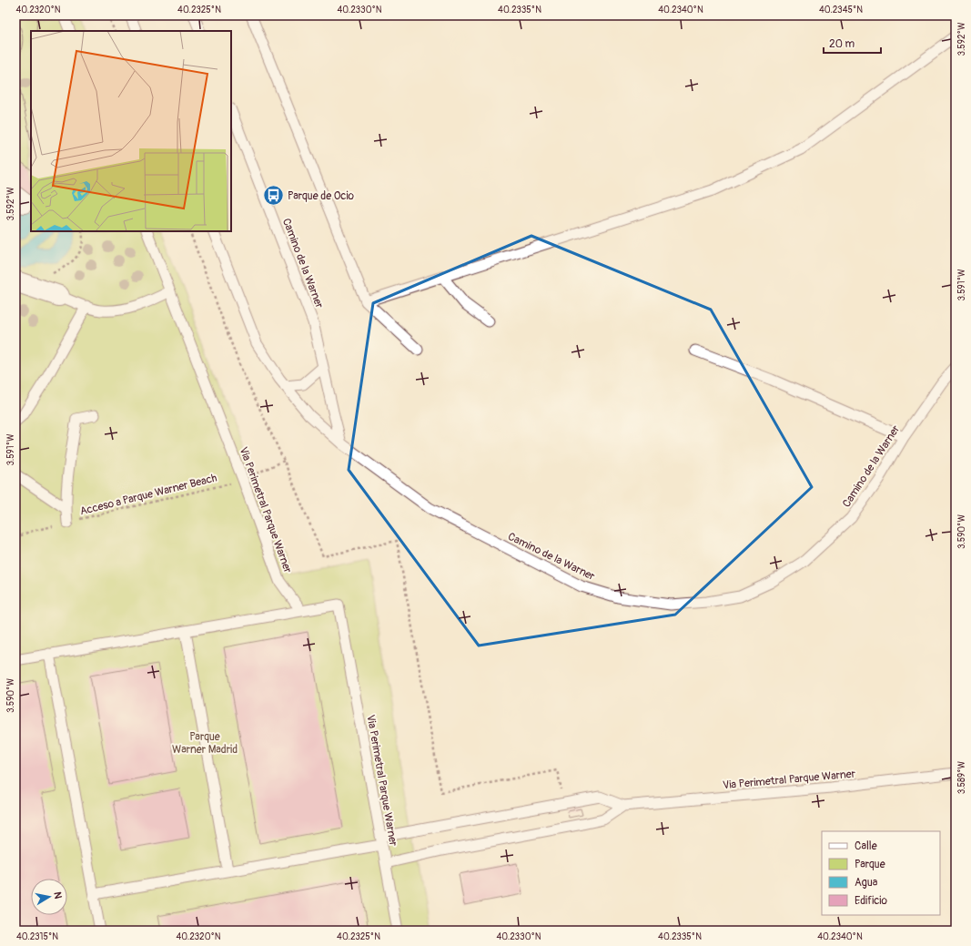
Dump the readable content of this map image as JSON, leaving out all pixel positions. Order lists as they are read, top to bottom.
{
  "streets": {
    "lane": ["Camino de la Warner", "Via Perimetral Parque Warner"],
    "path": ["Acceso a Parque Warner Beach"]
  },
  "crossings": [
    ["Acceso a Parque Warner Beach", "Via Perimetral Parque Warner"]
  ],
  "parks": ["Parque Warner Madrid"],
  "places": {
    "bus stop": ["Parque de Ocio"]
  },
  "legend": [
    "Calle",
    "Parque",
    "Agua",
    "Edificio"
  ],
  "scale_bar": "20 m",
  "north": "right",
  "coordinates": [
    "40.2320°N",
    "40.2325°N",
    "40.2330°N",
    "40.2335°N",
    "40.2340°N",
    "40.2345°N",
    "3.592°W",
    "3.591°W",
    "3.590°W",
    "3.589°W",
    "40.2315°N"
  ]
}
